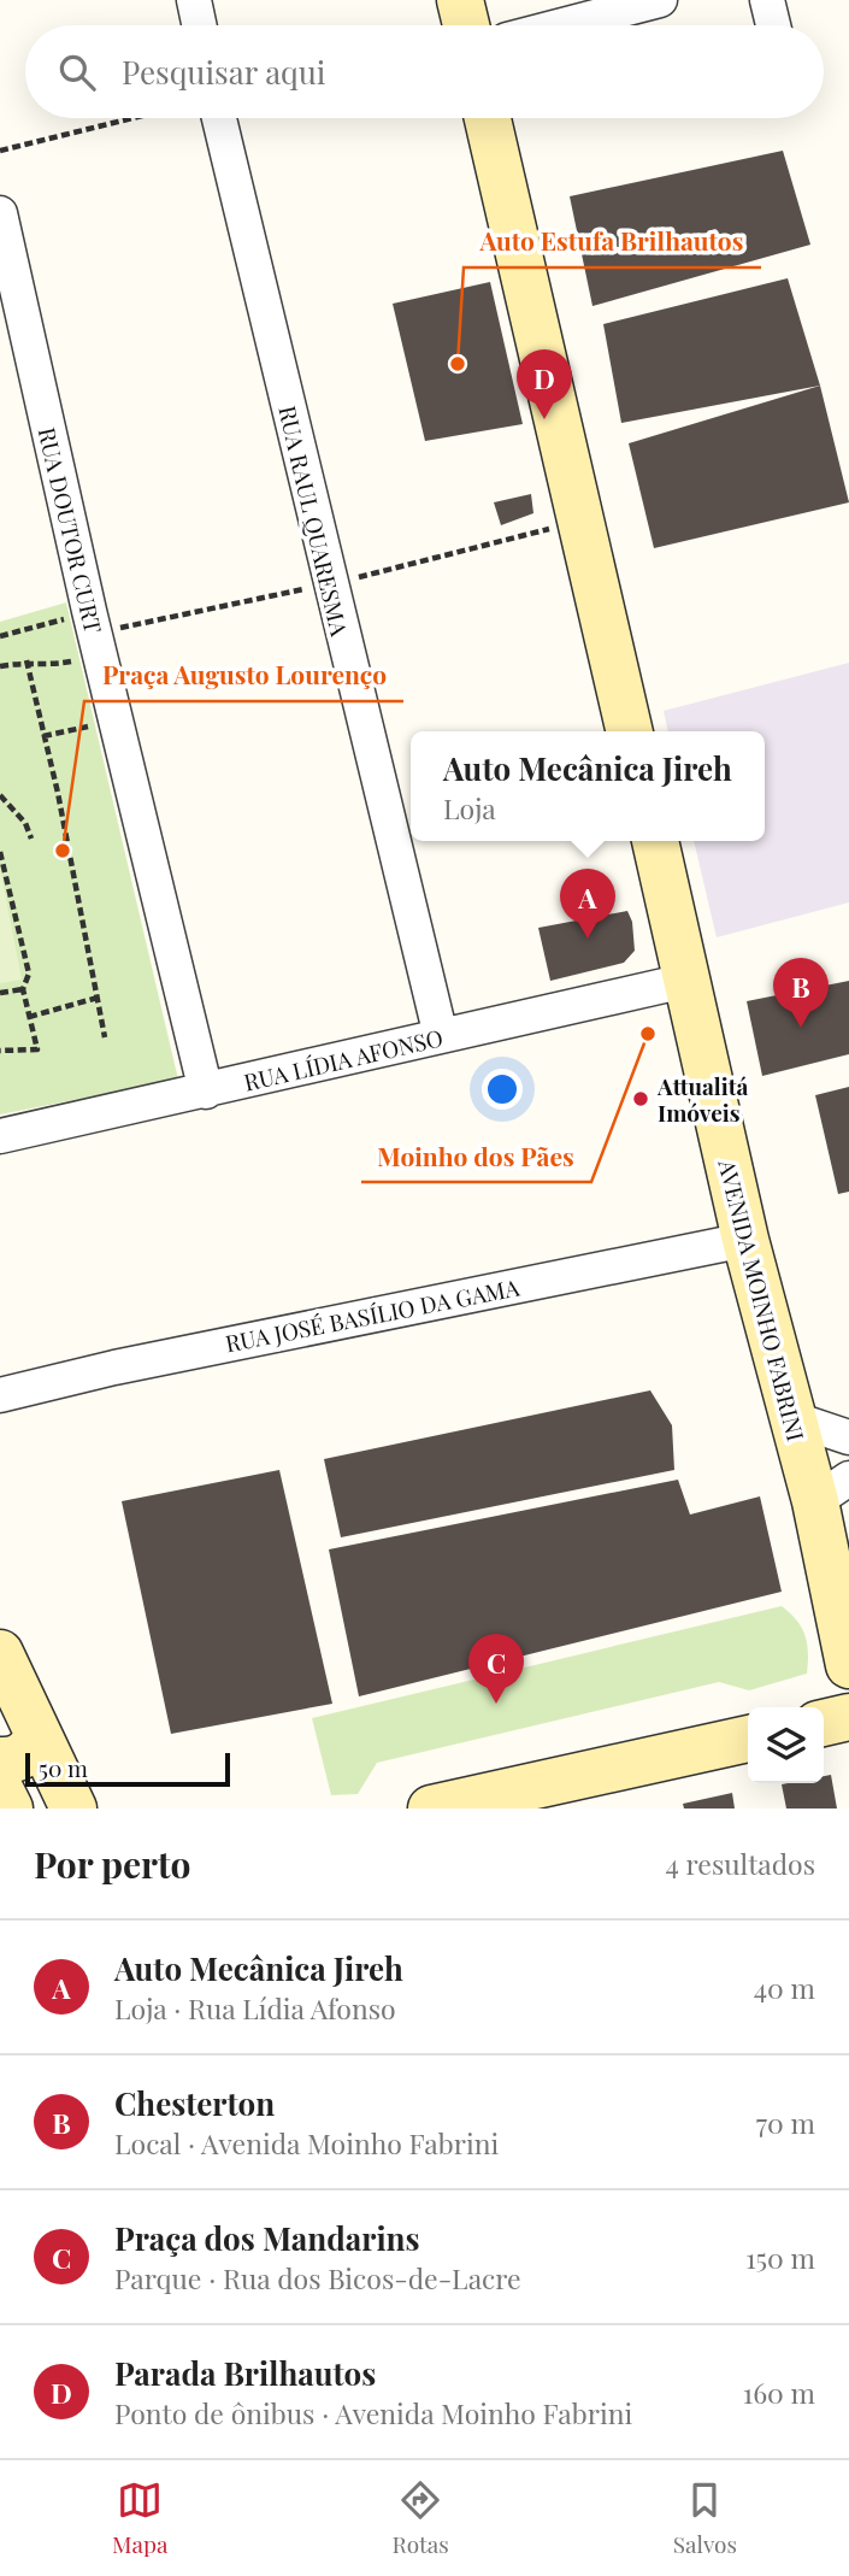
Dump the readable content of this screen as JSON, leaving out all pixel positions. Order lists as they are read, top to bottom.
{
  "streets": {
    "street": [
      "RUA RAUL QUARESMA",
      "RUA DOUTOR CURT",
      "RUA LÍDIA AFONSO",
      "AVENIDA MOINHO FABRINI",
      "RUA JOSÉ BASÍLIO DA GAMA"
    ]
  },
  "crossings": [
    ["RUA RAUL QUARESMA", "RUA LÍDIA AFONSO"],
    ["RUA DOUTOR CURT", "RUA LÍDIA AFONSO"],
    ["RUA LÍDIA AFONSO", "AVENIDA MOINHO FABRINI"],
    ["AVENIDA MOINHO FABRINI", "RUA JOSÉ BASÍLIO DA GAMA"]
  ],
  "places": [
    "Auto Estufa Brilhautos",
    "Praça Augusto Lourenço",
    "Moinho dos Pães",
    "Attualitá Imóveis"
  ],
  "scale_bar": "50 m",
  "page": {
    "search": "Pesquisar aqui",
    "pins": [
      "D",
      "A",
      "B",
      "C"
    ],
    "popup": ["Auto Mecânica Jireh", "Loja"],
    "scale": "50 m",
    "heading": ["Por perto", "4 resultados"],
    "list": [
      {
        "mark": "A",
        "name": "Auto Mecânica Jireh",
        "note": "Loja · Rua Lídia Afonso",
        "value": "40 m"
      },
      {
        "mark": "B",
        "name": "Chesterton",
        "note": "Local · Avenida Moinho Fabrini",
        "value": "70 m"
      },
      {
        "mark": "C",
        "name": "Praça dos Mandarins",
        "note": "Parque · Rua dos Bicos-de-Lacre",
        "value": "150 m"
      },
      {
        "mark": "D",
        "name": "Parada Brilhautos",
        "note": "Ponto de ônibus · Avenida Moinho Fabrini",
        "value": "160 m"
      }
    ],
    "nav": ["Mapa", "Rotas", "Salvos"]
  }
}
